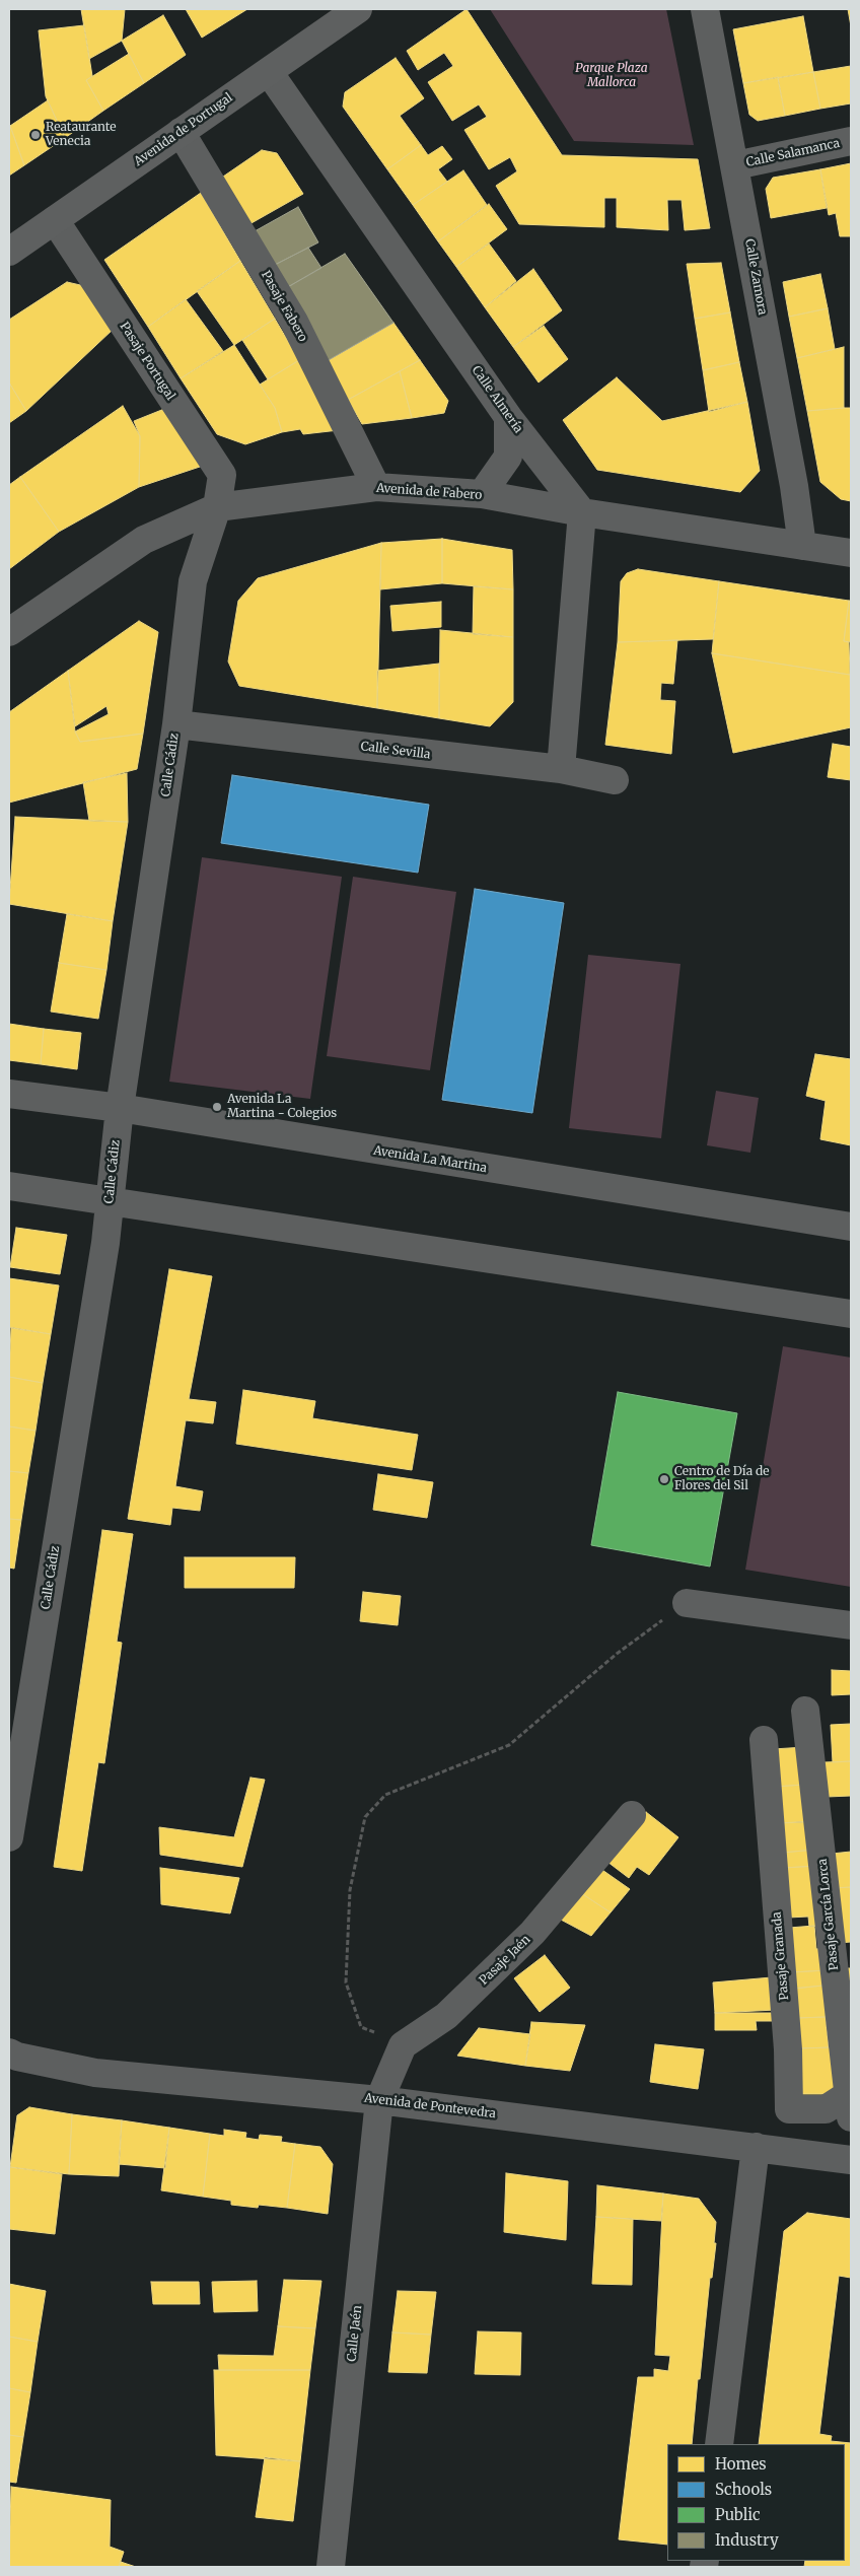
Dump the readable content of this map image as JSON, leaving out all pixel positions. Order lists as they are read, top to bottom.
{
  "streets": {
    "main road": ["Avenida de Portugal"],
    "street": [
      "Calle Salamanca",
      "Calle Zamora",
      "Pasaje Fabero",
      "Pasaje Portugal",
      "Calle Almería",
      "Avenida de Fabero",
      "Calle Sevilla",
      "Calle Cádiz",
      "Avenida La Martina",
      "Pasaje García Lorca",
      "Pasaje Granada",
      "Pasaje Jaén",
      "Avenida de Pontevedra",
      "Calle Jaén"
    ]
  },
  "crossings": [
    ["Avenida de Portugal", "Pasaje Fabero"],
    ["Avenida de Portugal", "Pasaje Portugal"],
    ["Avenida de Portugal", "Calle Almería"],
    ["Calle Salamanca", "Calle Zamora"],
    ["Calle Zamora", "Avenida de Fabero"],
    ["Pasaje Fabero", "Avenida de Fabero"],
    ["Pasaje Portugal", "Avenida de Fabero"],
    ["Pasaje Portugal", "Calle Cádiz"],
    ["Calle Almería", "Avenida de Fabero"],
    ["Avenida de Fabero", "Calle Cádiz"],
    ["Calle Sevilla", "Calle Cádiz"],
    ["Calle Cádiz", "Avenida La Martina"],
    ["Pasaje García Lorca", "Pasaje Granada"],
    ["Avenida de Pontevedra", "Calle Jaén"]
  ],
  "parks": ["Parque Plaza Mallorca"],
  "places": ["Reataurante Venecia", "Avenida La Martina - Colegios", "Centro de Día de Flores del Sil"],
  "legend": [
    "Homes",
    "Schools",
    "Public",
    "Industry"
  ]
}
